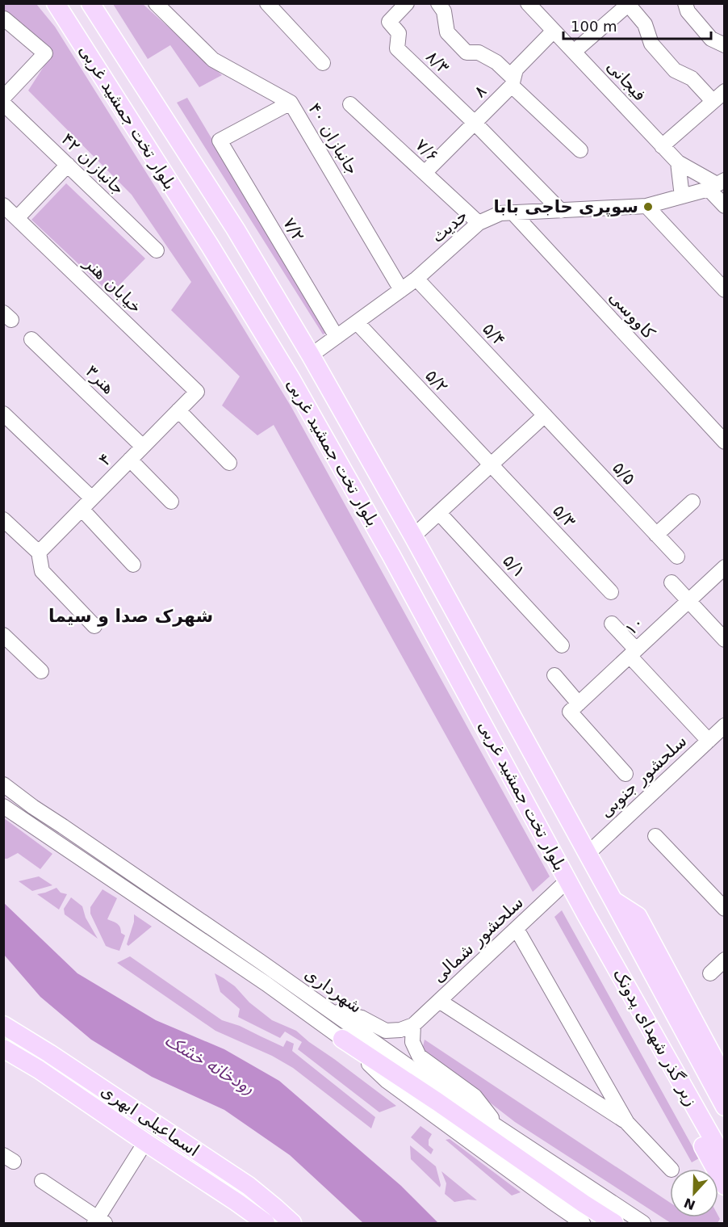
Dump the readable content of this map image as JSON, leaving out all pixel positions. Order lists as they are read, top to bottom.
{
  "streets": {
    "main road": ["بلوار تخت جمشید غربی", "زیر گذر شهدای پدونک", "اسماعیلی ابهری"],
    "street": [
      "۸/۳",
      "فیجانی",
      "۸",
      "۴۰ جانبازان",
      "۷/۶",
      "۴۲ جانبازان",
      "حدیث",
      "۷/۲",
      "خیابان هنر",
      "کاووسی",
      "۵/۴",
      "هنر۳",
      "۵/۲",
      "۴",
      "۵/۵",
      "۵/۳",
      "۵/۱",
      "۱۰",
      "سلحشور جنوبی",
      "سلحشور شمالی",
      "شهرداری"
    ]
  },
  "crossings": [
    ["۸/۳", "۸"],
    ["فیجانی", "۸"],
    ["فیجانی", "حدیث"],
    ["۸", "۷/۶"],
    ["بلوار تخت جمشید غربی", "حدیث"],
    ["بلوار تخت جمشید غربی", "سلحشور جنوبی"],
    ["بلوار تخت جمشید غربی", "سلحشور شمالی"],
    ["بلوار تخت جمشید غربی", "زیر گذر شهدای پدونک"],
    ["۴۰ جانبازان", "حدیث"],
    ["۴۰ جانبازان", "۷/۲"],
    ["۷/۶", "حدیث"],
    ["حدیث", "۷/۲"],
    ["حدیث", "کاووسی"],
    ["حدیث", "۵/۴"],
    ["حدیث", "۵/۲"],
    ["خیابان هنر", "۴"],
    ["۵/۴", "۵/۵"],
    ["هنر۳", "۴"],
    ["۵/۲", "۵/۳"]
  ],
  "districts": ["شهرک صدا و سیما"],
  "water": ["رودخانه خشک"],
  "places": ["سوپری حاجی بابا"],
  "scale_bar": "100 m",
  "north": "bottom"
}
